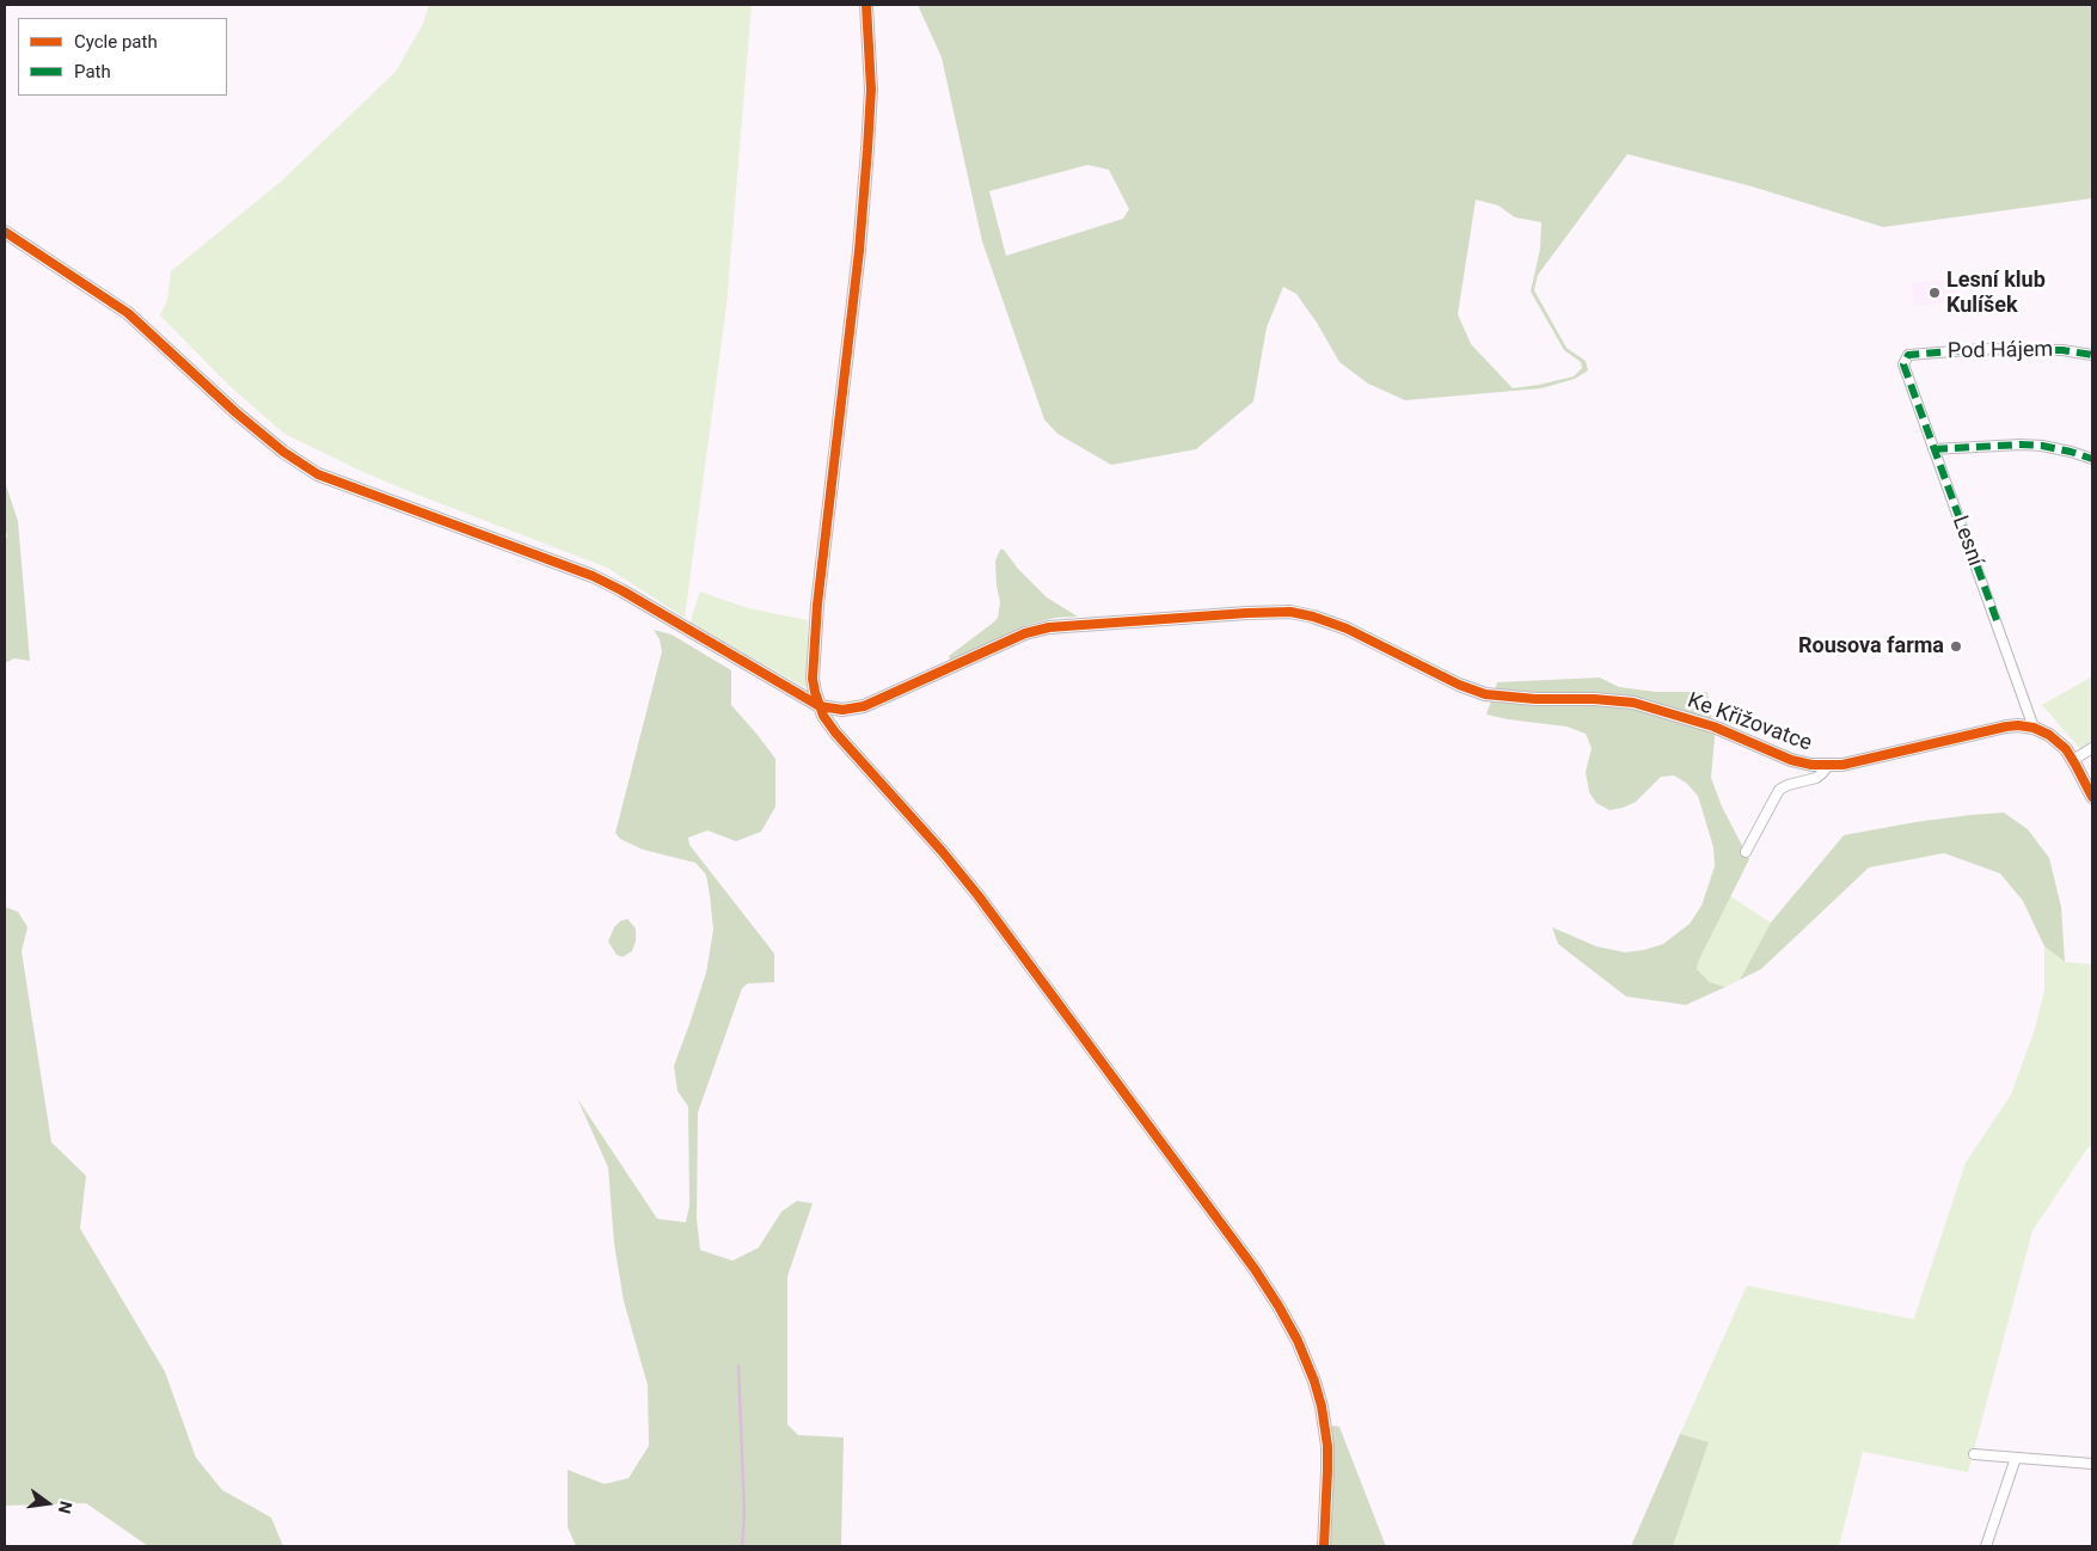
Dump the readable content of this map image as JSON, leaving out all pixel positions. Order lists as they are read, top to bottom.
{
  "streets": {
    "street": ["Pod Hájem", "Lesní", "Ke Křižovatce"]
  },
  "crossings": [
    ["Pod Hájem", "Lesní"],
    ["Lesní", "Ke Křižovatce"]
  ],
  "places": ["Lesní klub Kulíšek", "Rousova farma"],
  "legend": ["Cycle path", "Path"],
  "north": "right"
}
